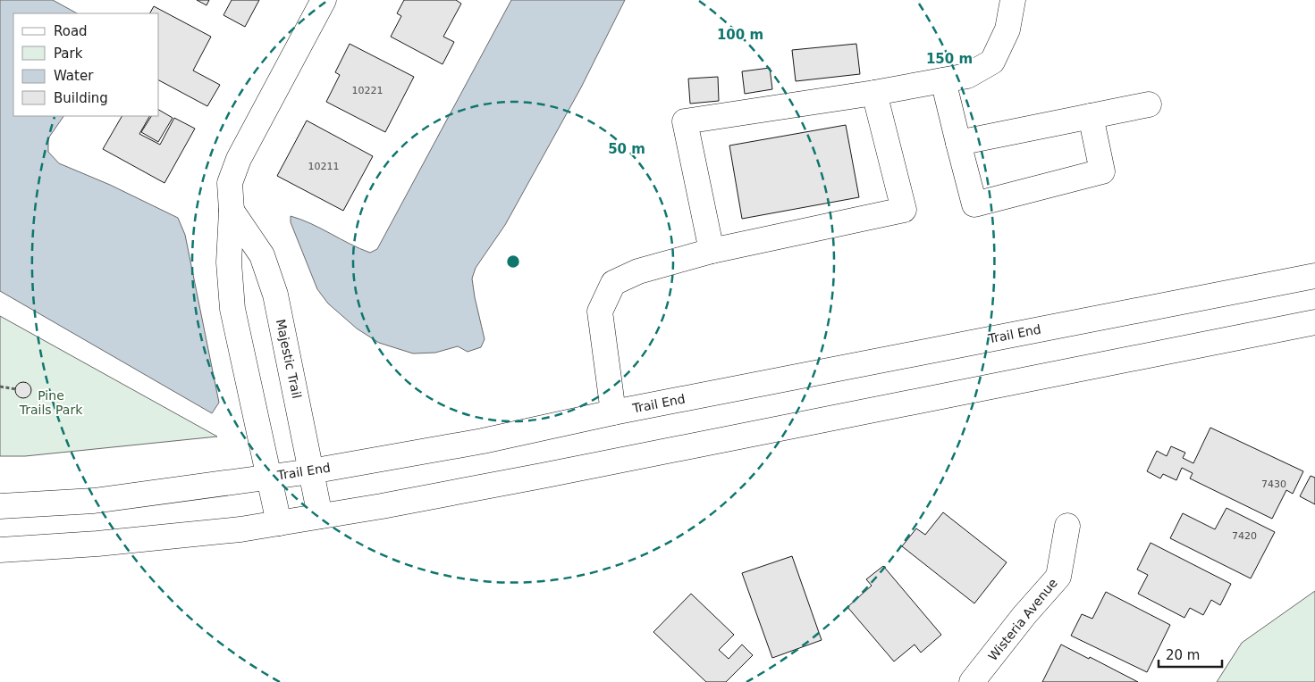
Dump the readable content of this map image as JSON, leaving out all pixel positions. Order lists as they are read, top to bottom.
{
  "streets": {
    "street": ["Trail End", "Majestic Trail", "Wisteria Avenue"]
  },
  "crossings": [
    ["Trail End", "Majestic Trail"]
  ],
  "parks": ["Pine Trails Park"],
  "house_numbers": [
    "10221",
    "10211",
    "7430",
    "7420"
  ],
  "legend": [
    "Road",
    "Park",
    "Water",
    "Building"
  ],
  "scale_bar": "20 m",
  "rings": ["100 m", "150 m", "50 m"]
}
